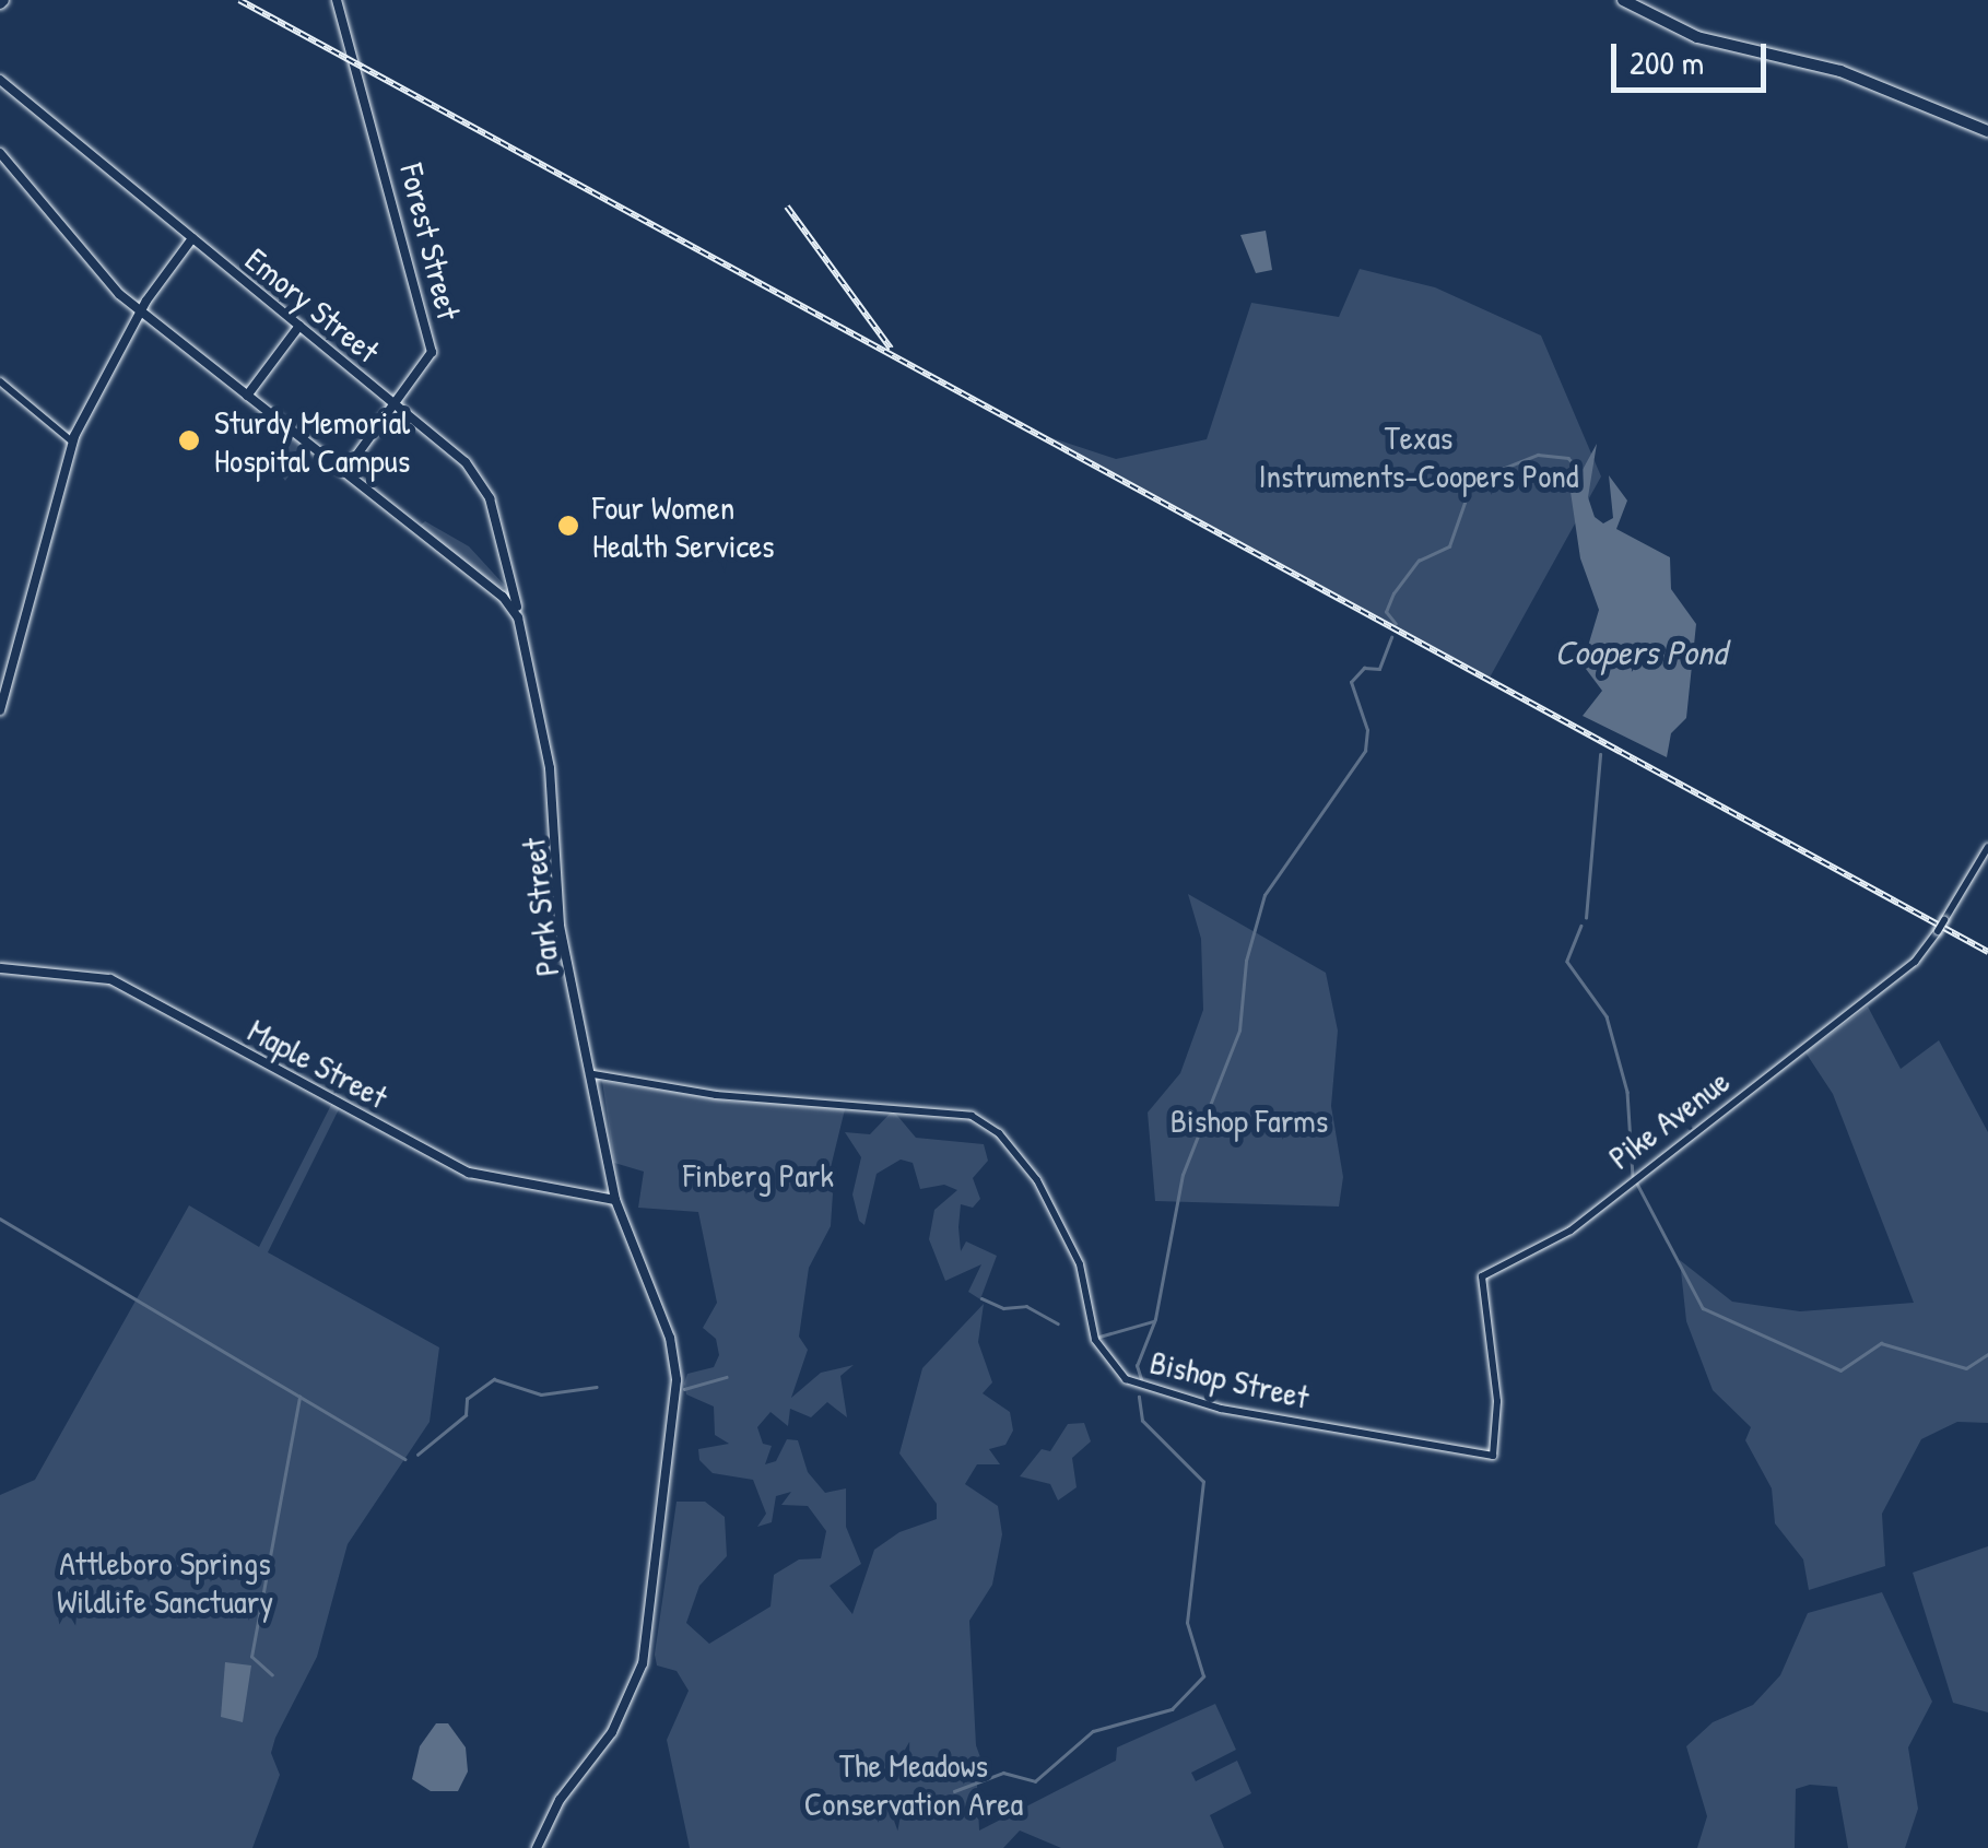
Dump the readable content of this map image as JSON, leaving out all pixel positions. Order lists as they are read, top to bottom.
{
  "streets": {
    "main road": [
      "Forest Street",
      "Emory Street",
      "Park Street",
      "Maple Street"
    ],
    "street": ["Pike Avenue", "Bishop Street"]
  },
  "crossings": [
    ["Forest Street", "Emory Street"],
    ["Forest Street", "Park Street"],
    ["Emory Street", "Park Street"],
    ["Park Street", "Maple Street"],
    ["Park Street", "Bishop Street"],
    ["Pike Avenue", "Bishop Street"]
  ],
  "water": ["Coopers Pond"],
  "parks": [
    "Texas Instruments-Coopers Pond",
    "Bishop Farms",
    "Finberg Park",
    "Attleboro Springs Wildlife Sanctuary",
    "The Meadows Conservation Area"
  ],
  "places": ["Sturdy Memorial Hospital Campus", "Four Women Health Services"],
  "scale_bar": "200 m"
}
